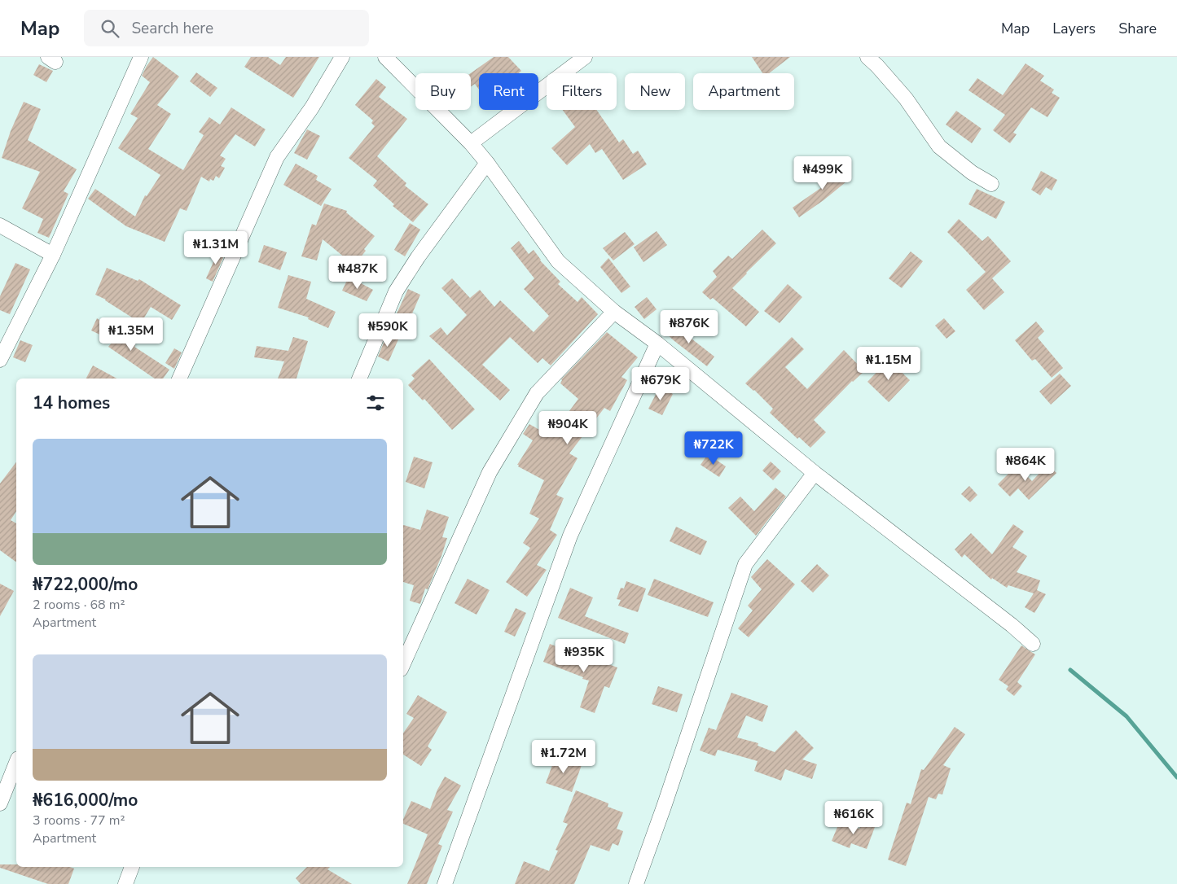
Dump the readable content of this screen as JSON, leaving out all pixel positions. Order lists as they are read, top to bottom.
{
  "page": {
    "header": "Map",
    "search": "Search here",
    "nav": ["Map", "Layers", "Share"],
    "chip": [
      "Buy",
      "Rent",
      "Filters",
      "New",
      "Apartment"
    ],
    "price": [
      "₦499K",
      "₦1.31M",
      "₦487K",
      "₦876K",
      "₦590K",
      "₦1.35M",
      "₦1.15M",
      "₦679K",
      "₦904K",
      "₦722K",
      "₦864K",
      "₦935K",
      "₦1.72M",
      "₦616K"
    ],
    "heading": "14 homes",
    "list": [
      {
        "name": "₦722,000/mo",
        "note": "2 rooms · 68 m² · Apartment"
      },
      {
        "name": "₦616,000/mo",
        "note": "3 rooms · 77 m² · Apartment"
      }
    ]
  }
}
